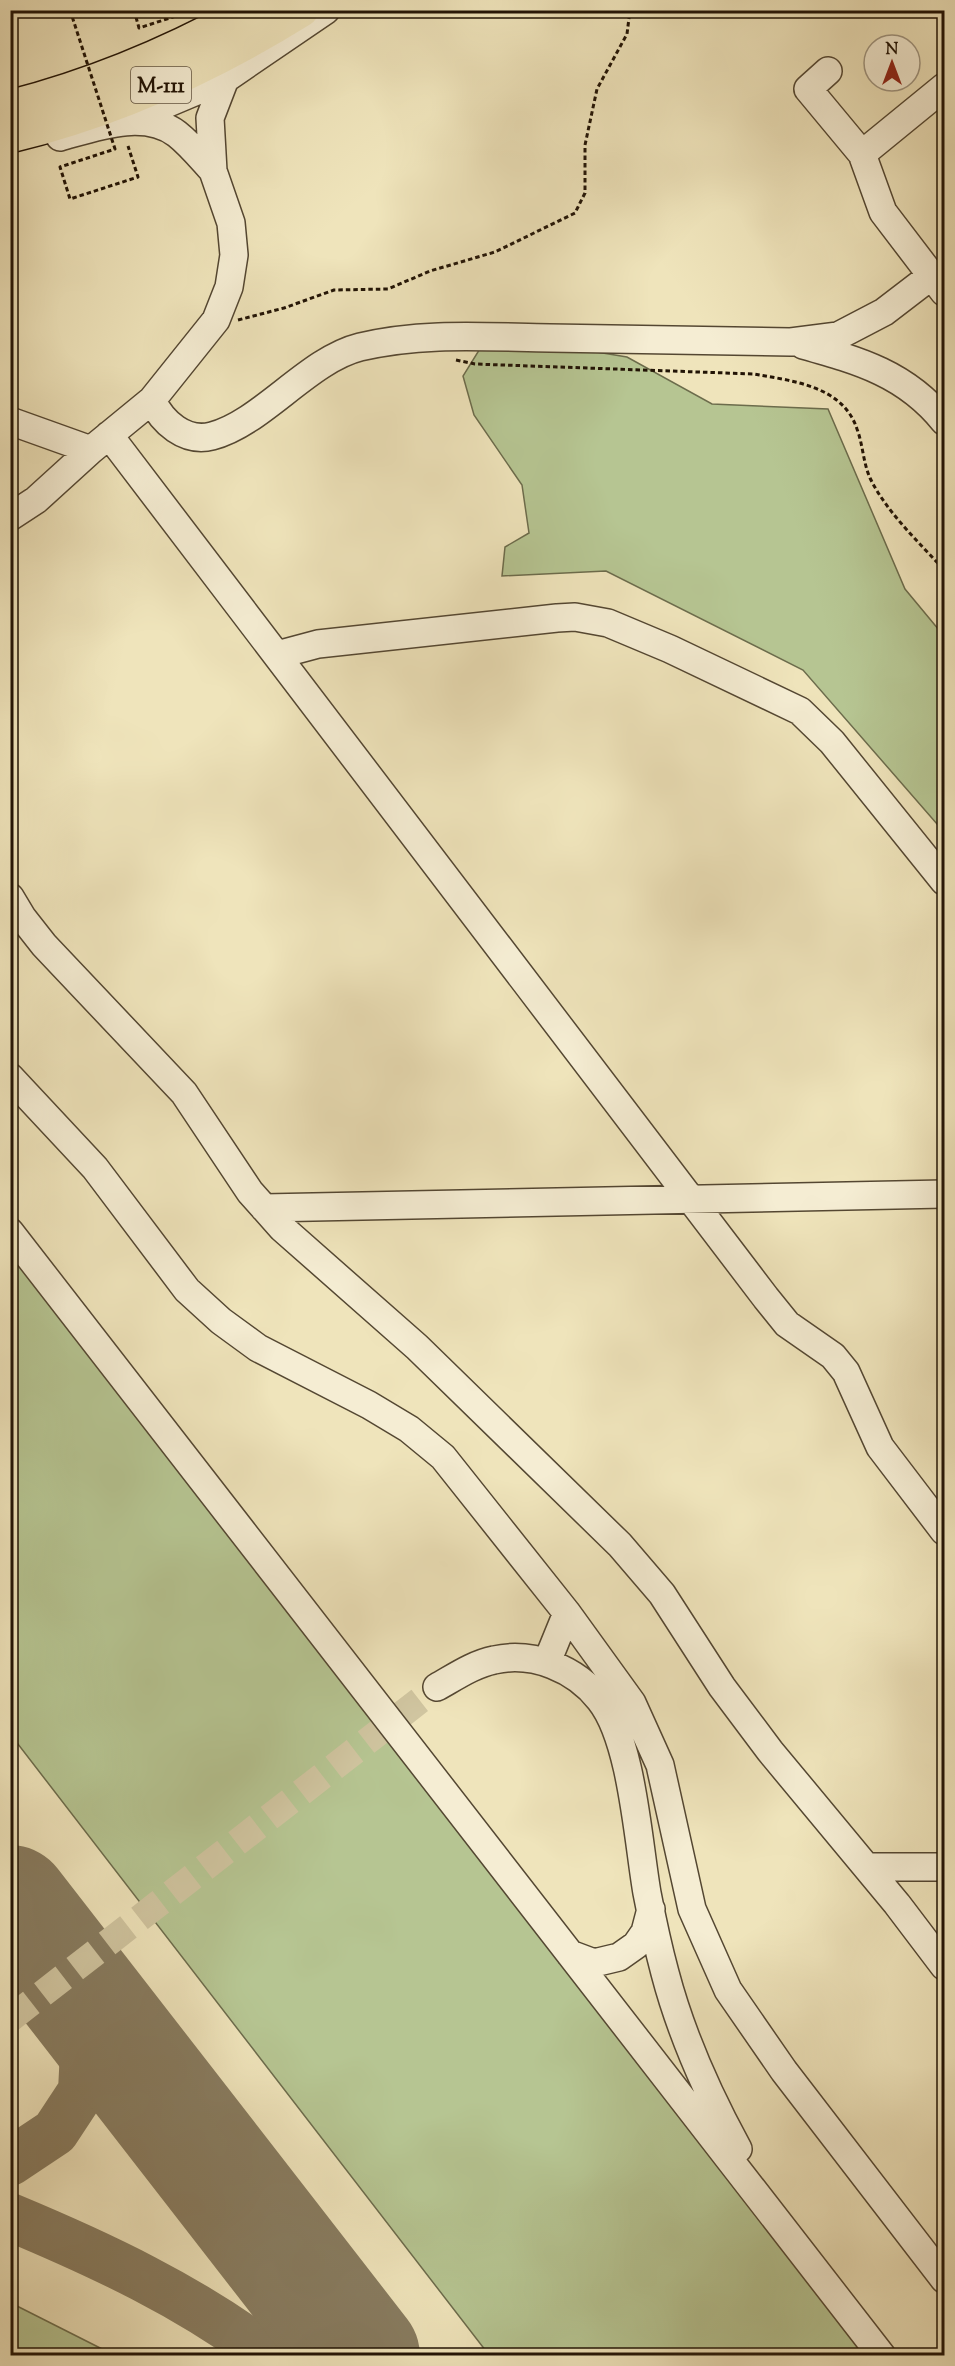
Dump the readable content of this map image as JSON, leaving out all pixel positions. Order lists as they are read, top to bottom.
{
  "streets": {
    "main road": ["M-111"]
  },
  "north": "top"
}
